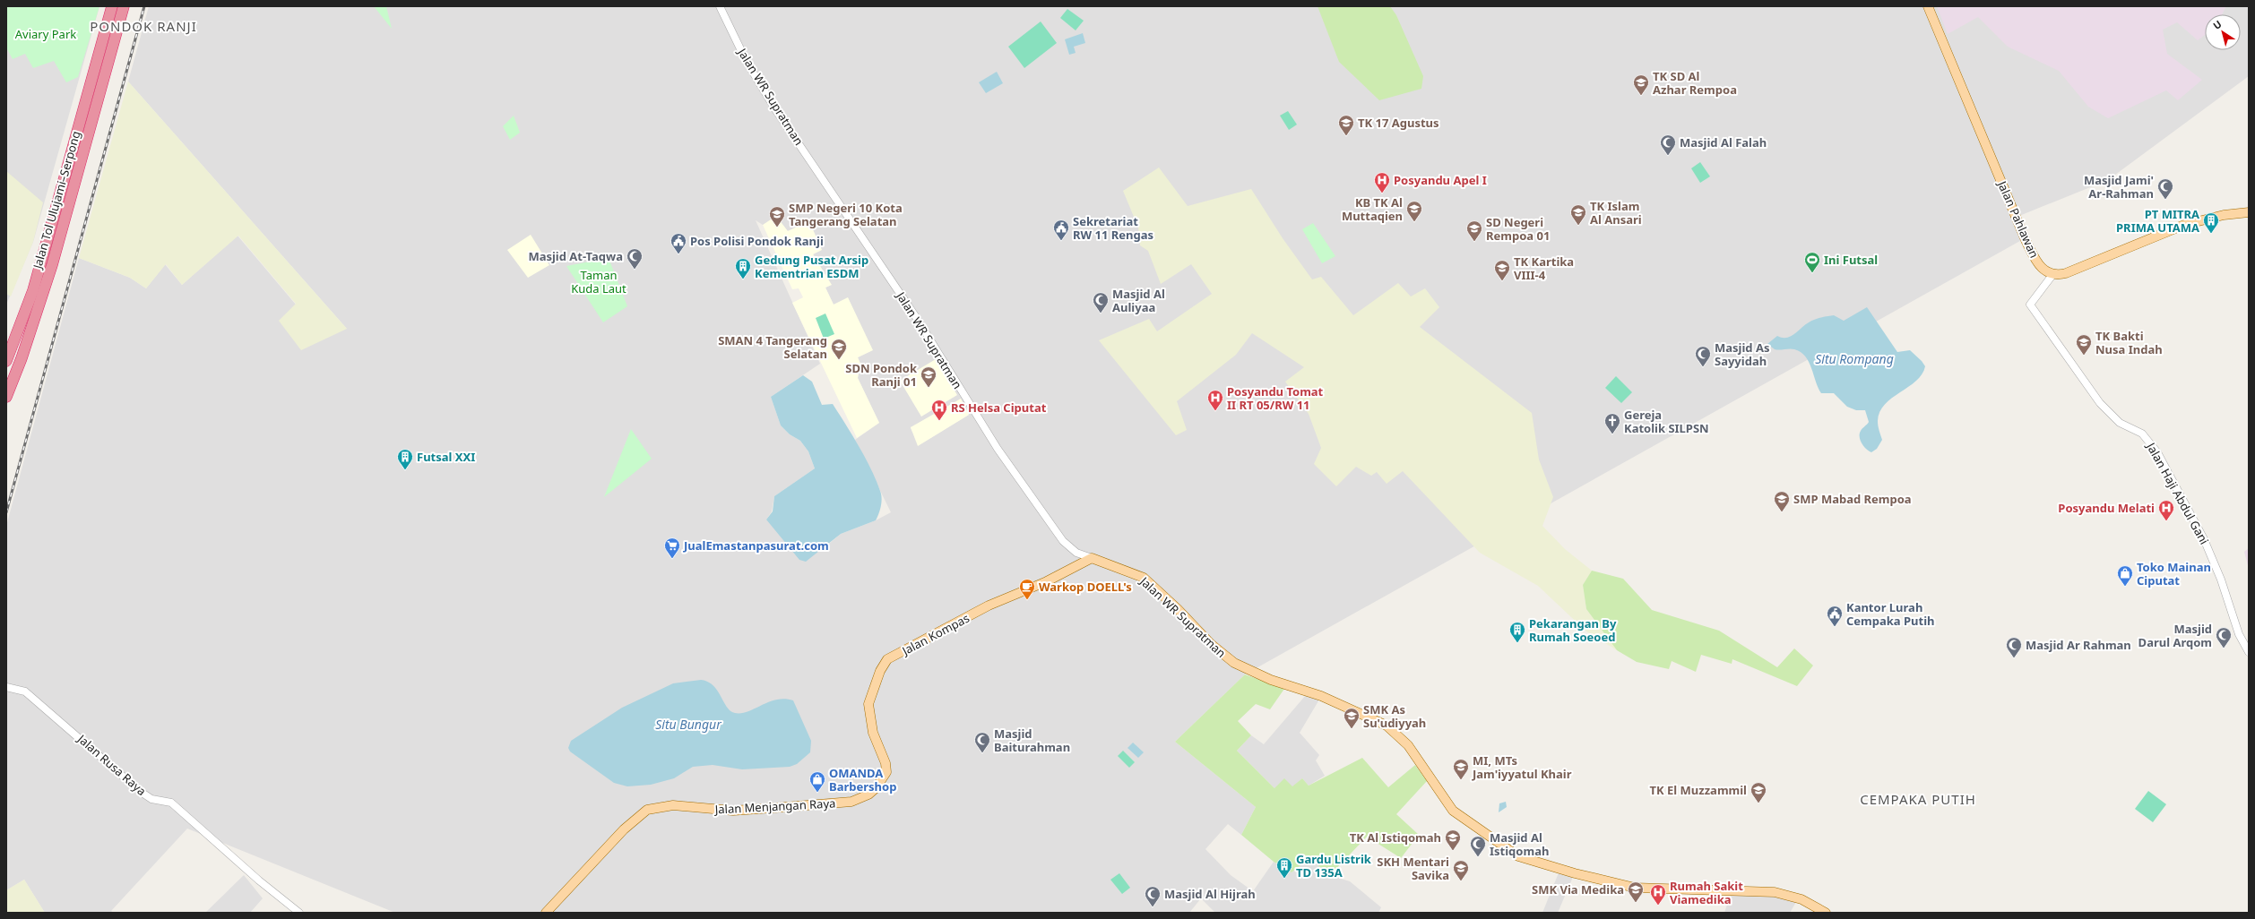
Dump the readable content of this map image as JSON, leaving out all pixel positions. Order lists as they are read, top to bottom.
{
  "streets": {
    "highway": ["Jalan Tol Ulujami–Serpong"],
    "main road": [
      "Jalan WR Supratman",
      "Jalan Pahlawan",
      "Jalan Kompas",
      "Jalan Menjangan Raya"
    ],
    "street": ["Jalan Haji Abdul Gani", "Jalan Rusa Raya"]
  },
  "crossings": [
    ["Jalan WR Supratman", "Jalan Kompas"],
    ["Jalan Pahlawan", "Jalan Haji Abdul Gani"],
    ["Jalan Kompas", "Jalan Menjangan Raya"]
  ],
  "districts": ["PONDOK RANJI", "CEMPAKA PUTIH"],
  "water": ["Situ Rompang", "Situ Bungur"],
  "parks": ["Aviary Park", "Taman Kuda Laut"],
  "places": {
    "school or university": [
      "TK SD Al Azhar Rempoa",
      "TK 17 Agustus",
      "KB TK Al Muttaqien",
      "TK Islam Al Ansari",
      "SMP Negeri 10 Kota Tangerang Selatan",
      "SD Negeri Rempoa 01",
      "TK Kartika VIII-4",
      "TK Bakti Nusa Indah",
      "SMAN 4 Tangerang Selatan",
      "SDN Pondok Ranji 01",
      "SMP Mabad Rempoa",
      "SMK As Su'udiyyah",
      "MI, MTs Jam'iyyatul Khair",
      "TK El Muzzammil",
      "TK Al Istiqomah",
      "SKH Mentari Savika",
      "SMK Via Medika"
    ],
    "mosque": [
      "Masjid Al Falah",
      "Masjid Jami' Ar-Rahman",
      "Masjid At-Taqwa",
      "Masjid Al Auliyaa",
      "Masjid As Sayyidah",
      "Masjid Darul Arqom",
      "Masjid Ar Rahman",
      "Masjid Baiturahman",
      "Masjid Al Istiqomah",
      "Masjid Al Hijrah"
    ],
    "hospital": [
      "Posyandu Apel I",
      "Posyandu Tomat II RT 05/RW 11",
      "RS Helsa Ciputat",
      "Posyandu Melati",
      "Rumah Sakit Viamedika"
    ],
    "building": [
      "PT MITRA PRIMA UTAMA",
      "Gedung Pusat Arsip Kementrian ESDM",
      "Futsal XXI",
      "Pekarangan By Rumah Soeoed",
      "Gardu Listrik TD 135A"
    ],
    "public building": ["Sekretariat RW 11 Rengas", "Pos Polisi Pondok Ranji", "Kantor Lurah Cempaka Putih"],
    "sports": ["Ini Futsal"],
    "church": ["Gereja Katolik SILPSN"],
    "supermarket": ["JualEmastanpasurat.com"],
    "shop": ["Toko Mainan Ciputat", "OMANDA Barbershop"],
    "cafe": ["Warkop DOELL's"]
  },
  "north": "top left"
}
